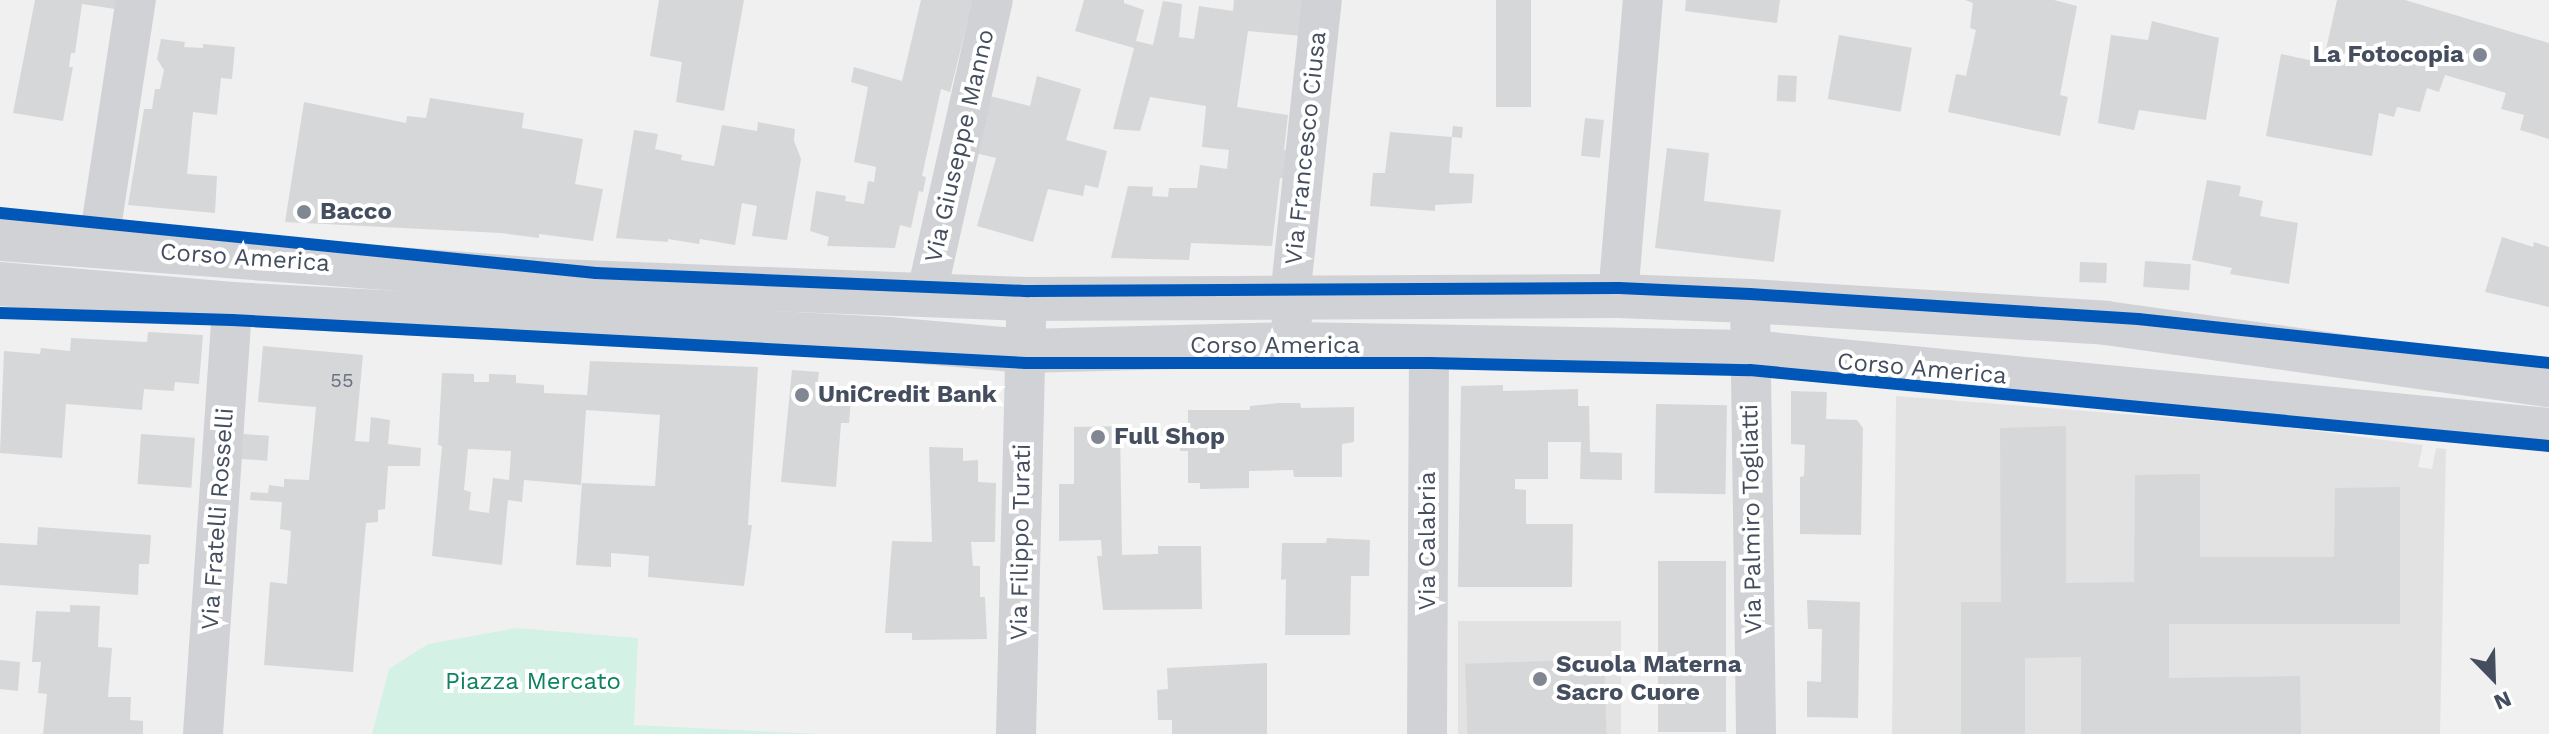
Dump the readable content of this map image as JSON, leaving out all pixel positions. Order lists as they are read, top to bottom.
{
  "streets": {
    "street": [
      "Via Giuseppe Manno",
      "Via Francesco Ciusa",
      "Corso America",
      "Via Fratelli Rosselli",
      "Via Palmiro Togliatti",
      "Via Calabria",
      "Via Filippo Turati"
    ]
  },
  "crossings": [
    ["Via Giuseppe Manno", "Corso America"],
    ["Via Francesco Ciusa", "Corso America"],
    ["Corso America", "Via Fratelli Rosselli"],
    ["Corso America", "Via Palmiro Togliatti"],
    ["Corso America", "Via Calabria"],
    ["Corso America", "Via Filippo Turati"]
  ],
  "parks": ["Piazza Mercato"],
  "places": [
    "La Fotocopia",
    "Bacco",
    "UniCredit Bank",
    "Full Shop",
    "Scuola Materna Sacro Cuore"
  ],
  "house_numbers": ["55"],
  "north": "bottom right"
}
